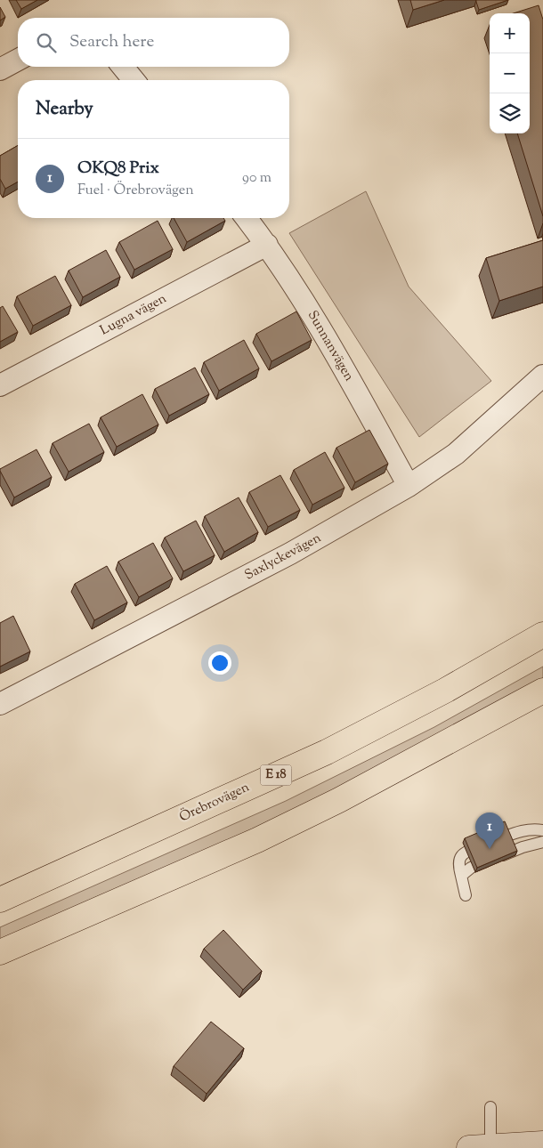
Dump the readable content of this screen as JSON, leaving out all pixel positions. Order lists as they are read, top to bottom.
{
  "streets": {
    "highway": ["E 18", "Örebrovägen"],
    "street": ["Lugna vägen", "Sunnanvägen", "Saxlyckevägen"]
  },
  "crossings": [
    ["Lugna vägen", "Sunnanvägen"],
    ["Sunnanvägen", "Saxlyckevägen"]
  ],
  "page": {
    "map_buttons": ["+", "−"],
    "search": "Search here",
    "heading": "Nearby",
    "list": [
      {
        "mark": "1",
        "name": "OKQ8 Prix",
        "note": "Fuel · Örebrovägen",
        "value": "90 m"
      }
    ],
    "pins": "1"
  }
}
